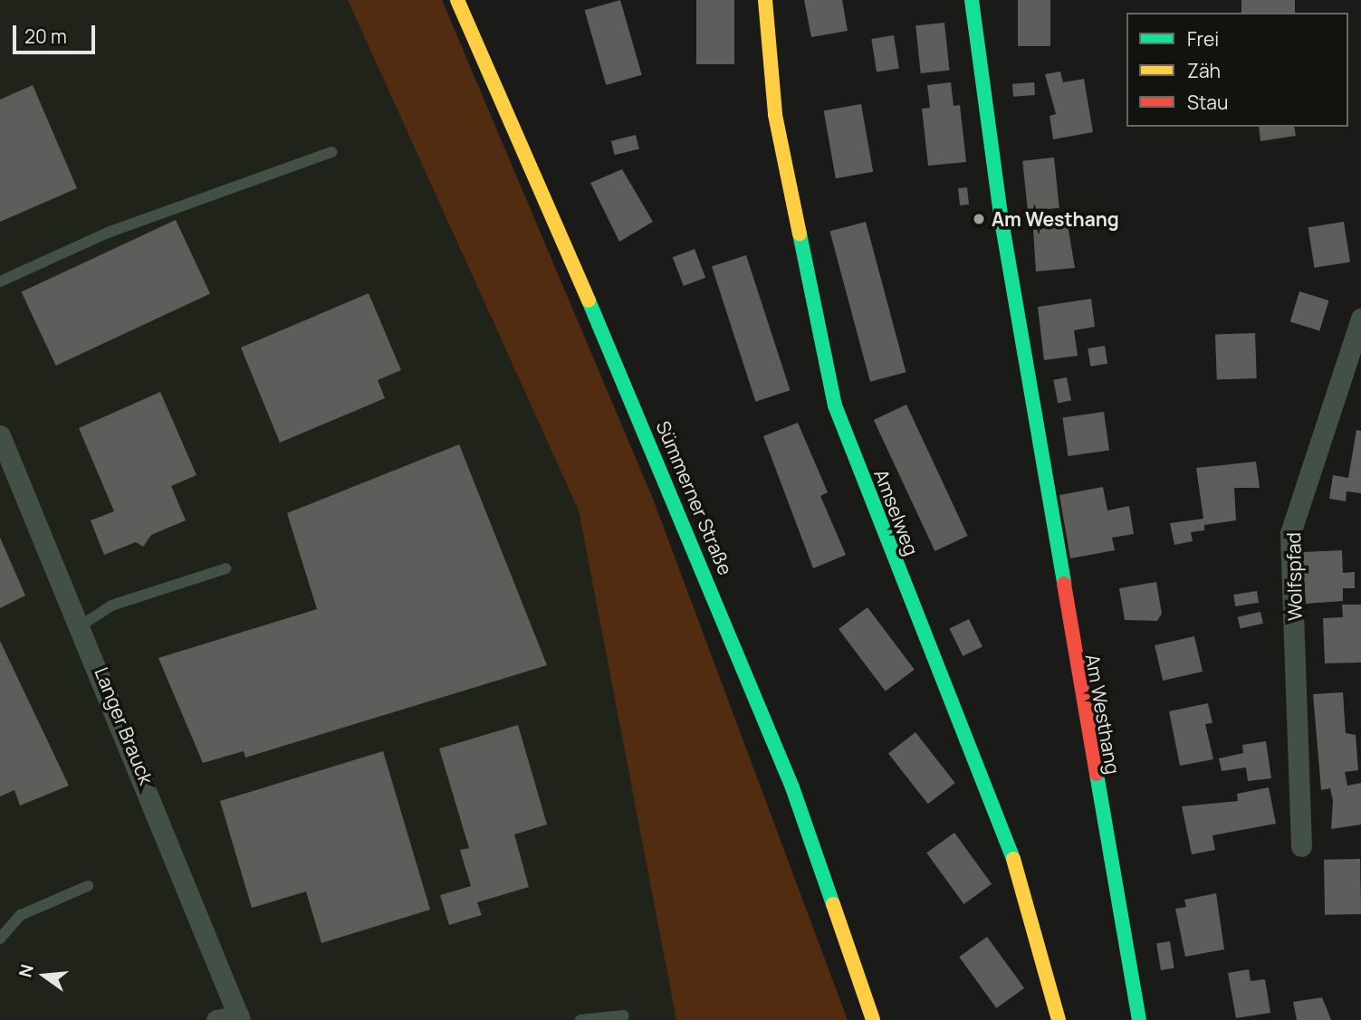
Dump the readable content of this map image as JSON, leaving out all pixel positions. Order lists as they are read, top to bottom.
{
  "streets": {
    "street": [
      "Sümmerner Straße",
      "Amselweg",
      "Wolfspfad",
      "Am Westhang",
      "Langer Brauck"
    ]
  },
  "places": ["Am Westhang"],
  "legend": ["Frei", "Zäh", "Stau"],
  "scale_bar": "20 m",
  "north": "left"
}
